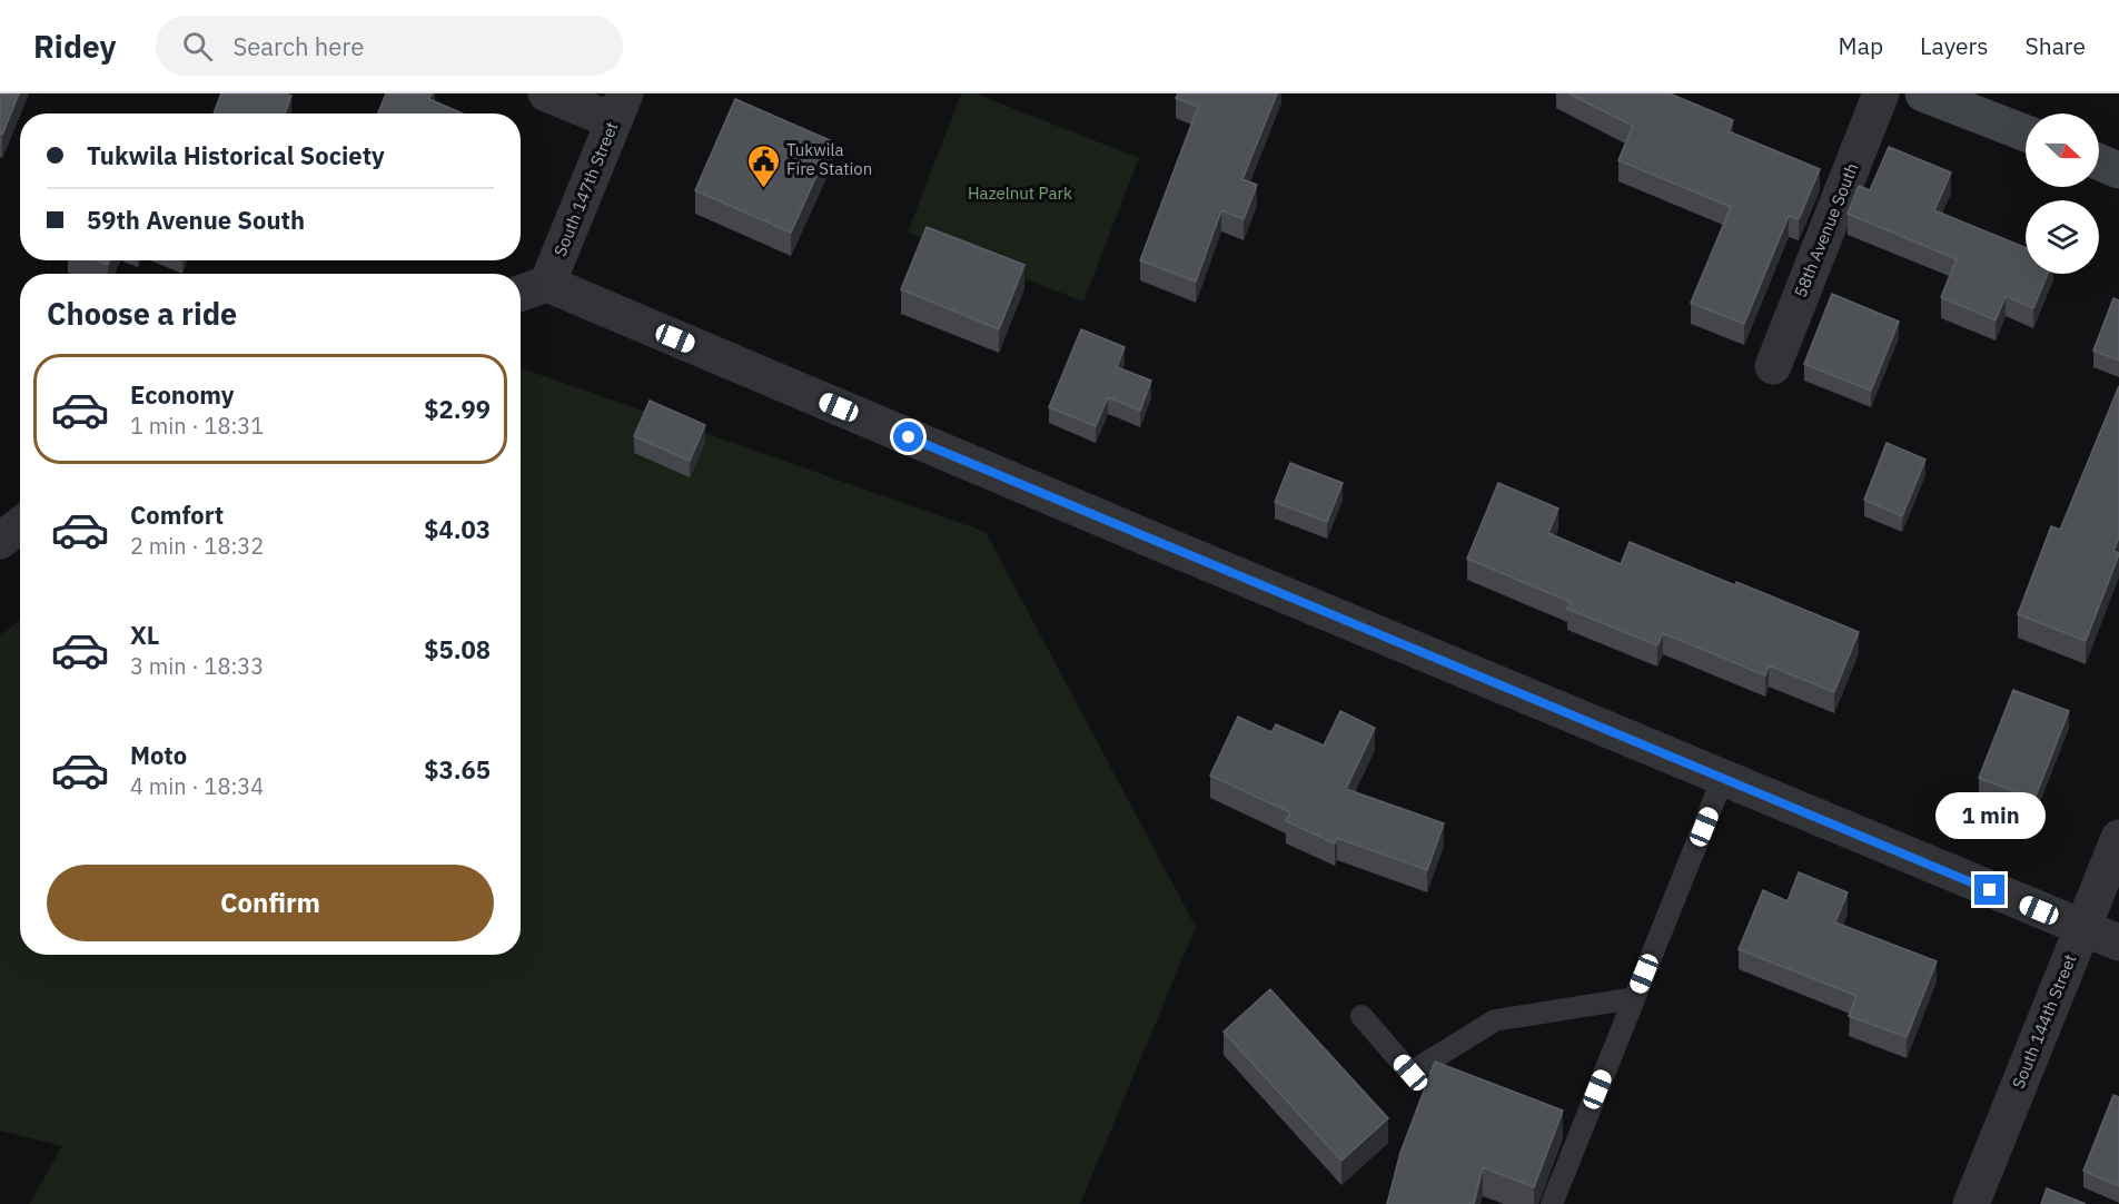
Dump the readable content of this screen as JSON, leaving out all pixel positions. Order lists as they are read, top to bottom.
{
  "streets": {
    "street": ["South 147th Street", "58th Avenue South", "South 144th Street"]
  },
  "parks": ["Hazelnut Park"],
  "places": {
    "public building": ["Tukwila Fire Station"]
  },
  "north": "right",
  "page": {
    "header": "Ridey",
    "search": "Search here",
    "nav": ["Map", "Layers", "Share"],
    "banner": ["Tukwila Historical Society", "59th Avenue South"],
    "heading": "Choose a ride",
    "list": [
      {
        "name": "Economy",
        "note": "1 min · 18:31",
        "value": "$2.99"
      },
      {
        "name": "Comfort",
        "note": "2 min · 18:32",
        "value": "$4.03"
      },
      {
        "name": "XL",
        "note": "3 min · 18:33",
        "value": "$5.08"
      },
      {
        "name": "Moto",
        "note": "4 min · 18:34",
        "value": "$3.65"
      }
    ],
    "bubble": "1 min",
    "buttons": "Confirm"
  }
}
